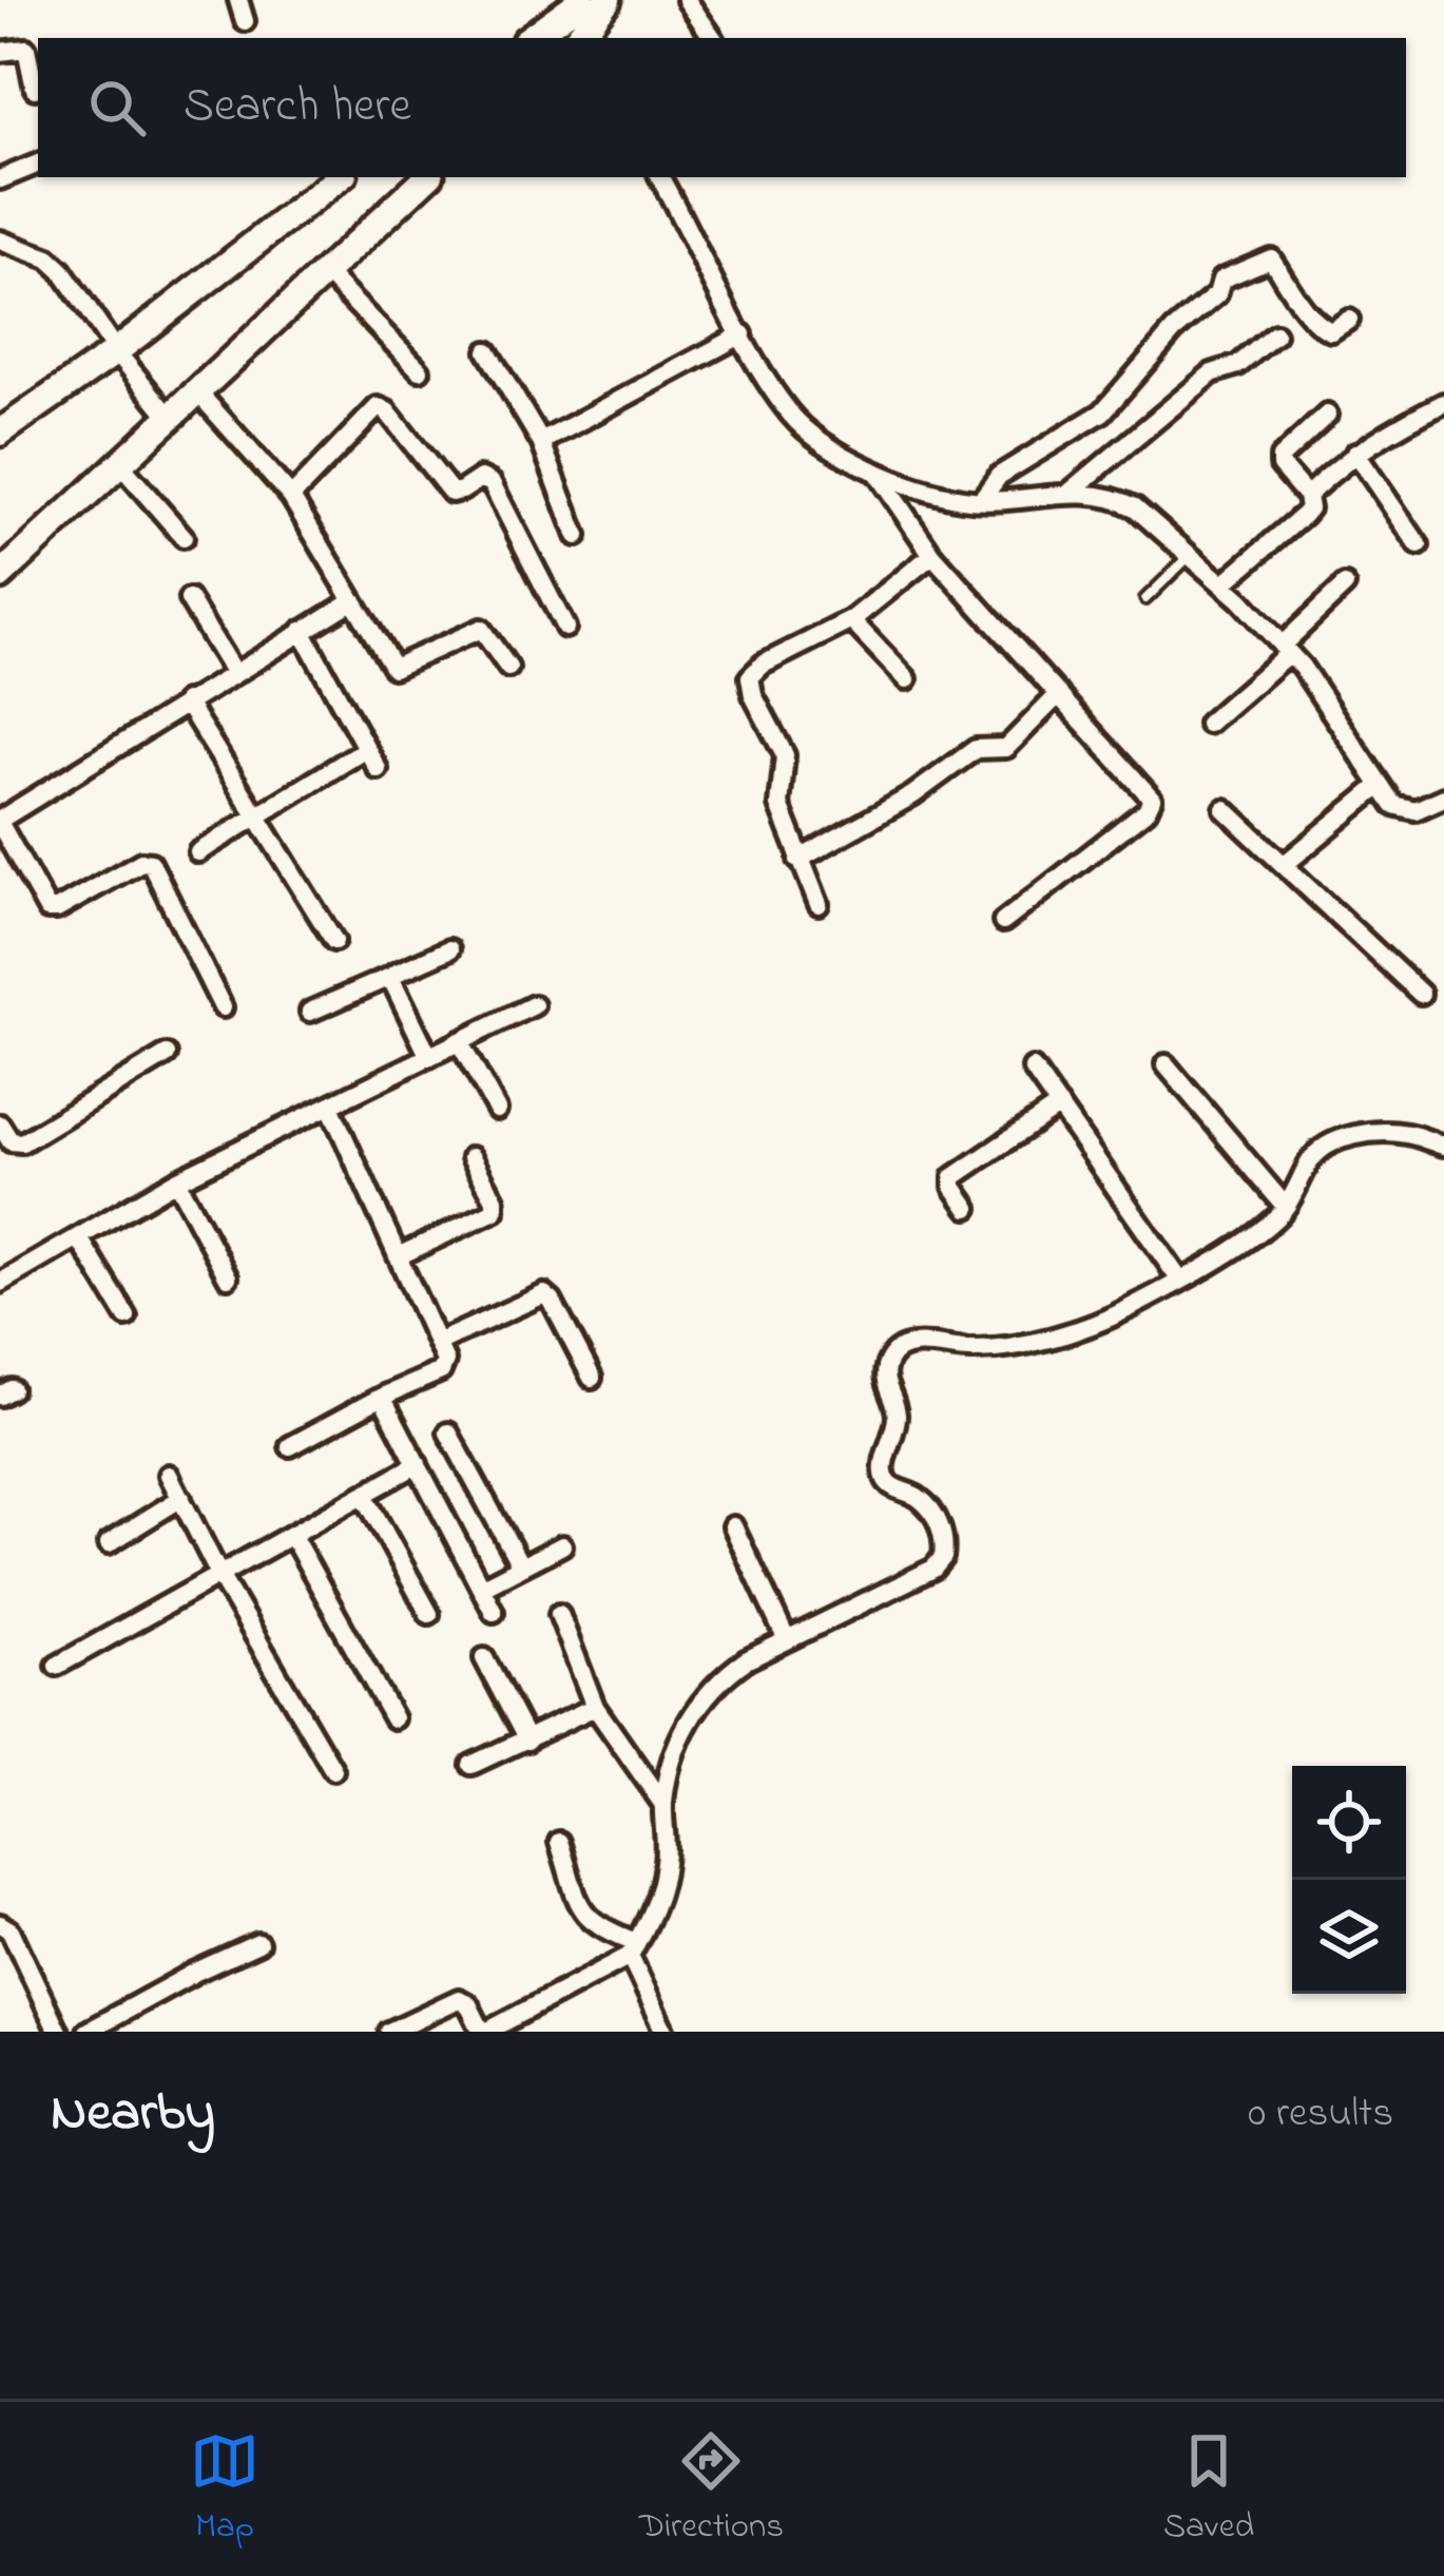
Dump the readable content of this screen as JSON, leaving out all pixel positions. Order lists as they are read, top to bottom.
{
  "page": {
    "search": "Search here",
    "heading": ["Nearby", "0 results"],
    "nav": ["Map", "Directions", "Saved"]
  }
}
